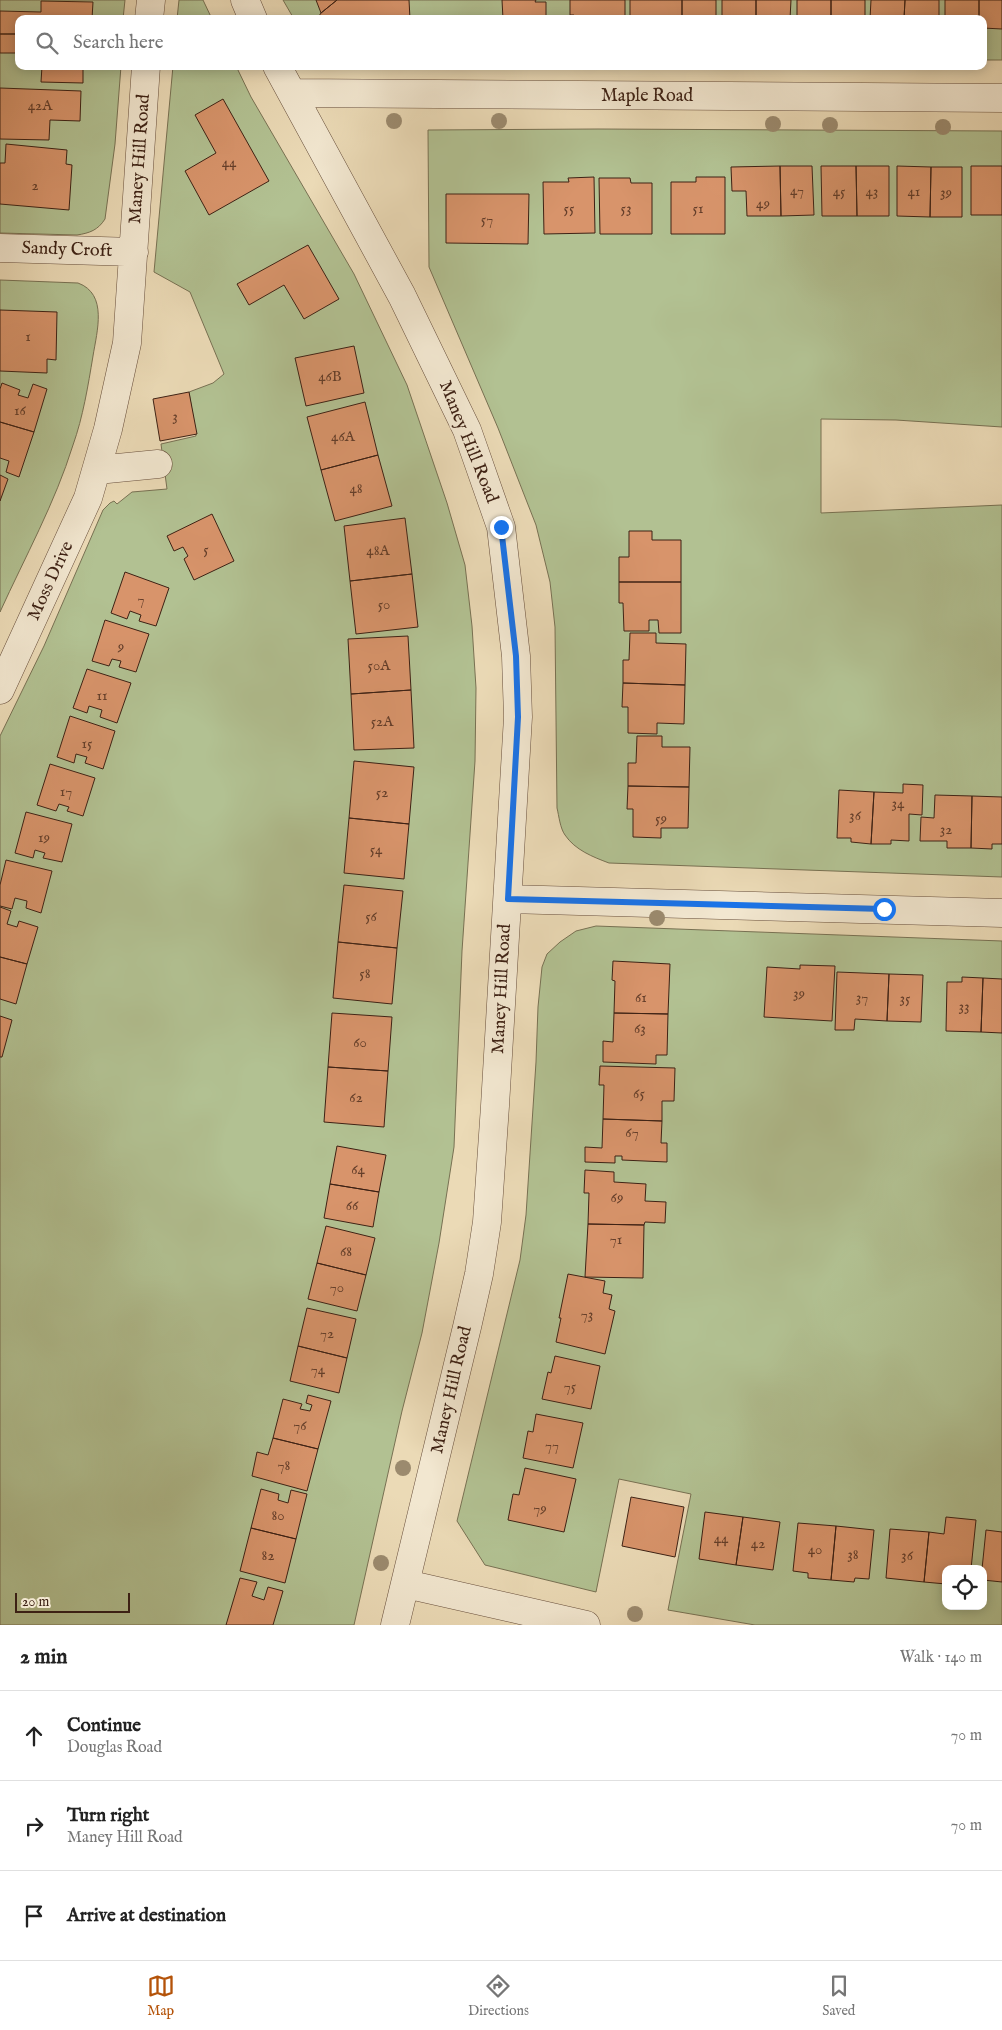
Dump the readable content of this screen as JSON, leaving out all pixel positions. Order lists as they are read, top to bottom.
{
  "streets": {
    "street": [
      "Maple Road",
      "Maney Hill Road",
      "Sandy Croft",
      "Moss Drive"
    ]
  },
  "crossings": [
    ["Maple Road", "Maney Hill Road"],
    ["Maney Hill Road", "Sandy Croft"],
    ["Maney Hill Road", "Moss Drive"],
    ["Sandy Croft", "Moss Drive"]
  ],
  "house_numbers": [
    "42A",
    "44",
    "2",
    "47",
    "45",
    "43",
    "41",
    "39",
    "49",
    "55",
    "53",
    "51",
    "57",
    "1",
    "46B",
    "16",
    "3",
    "46A",
    "48",
    "5",
    "48A",
    "7",
    "50",
    "9",
    "50A",
    "11",
    "52A",
    "15",
    "17",
    "52",
    "34",
    "36",
    "59",
    "32",
    "19",
    "54",
    "56",
    "58",
    "39",
    "61",
    "37",
    "35",
    "33",
    "63",
    "60",
    "65",
    "62",
    "67",
    "64",
    "69",
    "66",
    "71",
    "68",
    "70",
    "73",
    "72",
    "74",
    "75",
    "76",
    "77",
    "78",
    "79",
    "80",
    "44",
    "42",
    "40",
    "38",
    "82",
    "36"
  ],
  "scale_bar": "20 m",
  "page": {
    "search": "Search here",
    "scale": "20 m",
    "heading": ["2 min", "Walk · 140 m"],
    "list": [
      ["Continue", "Douglas Road", "70 m"],
      ["Turn right", "Maney Hill Road", "70 m"],
      "Arrive at destination"
    ],
    "nav": ["Map", "Directions", "Saved"]
  }
}
